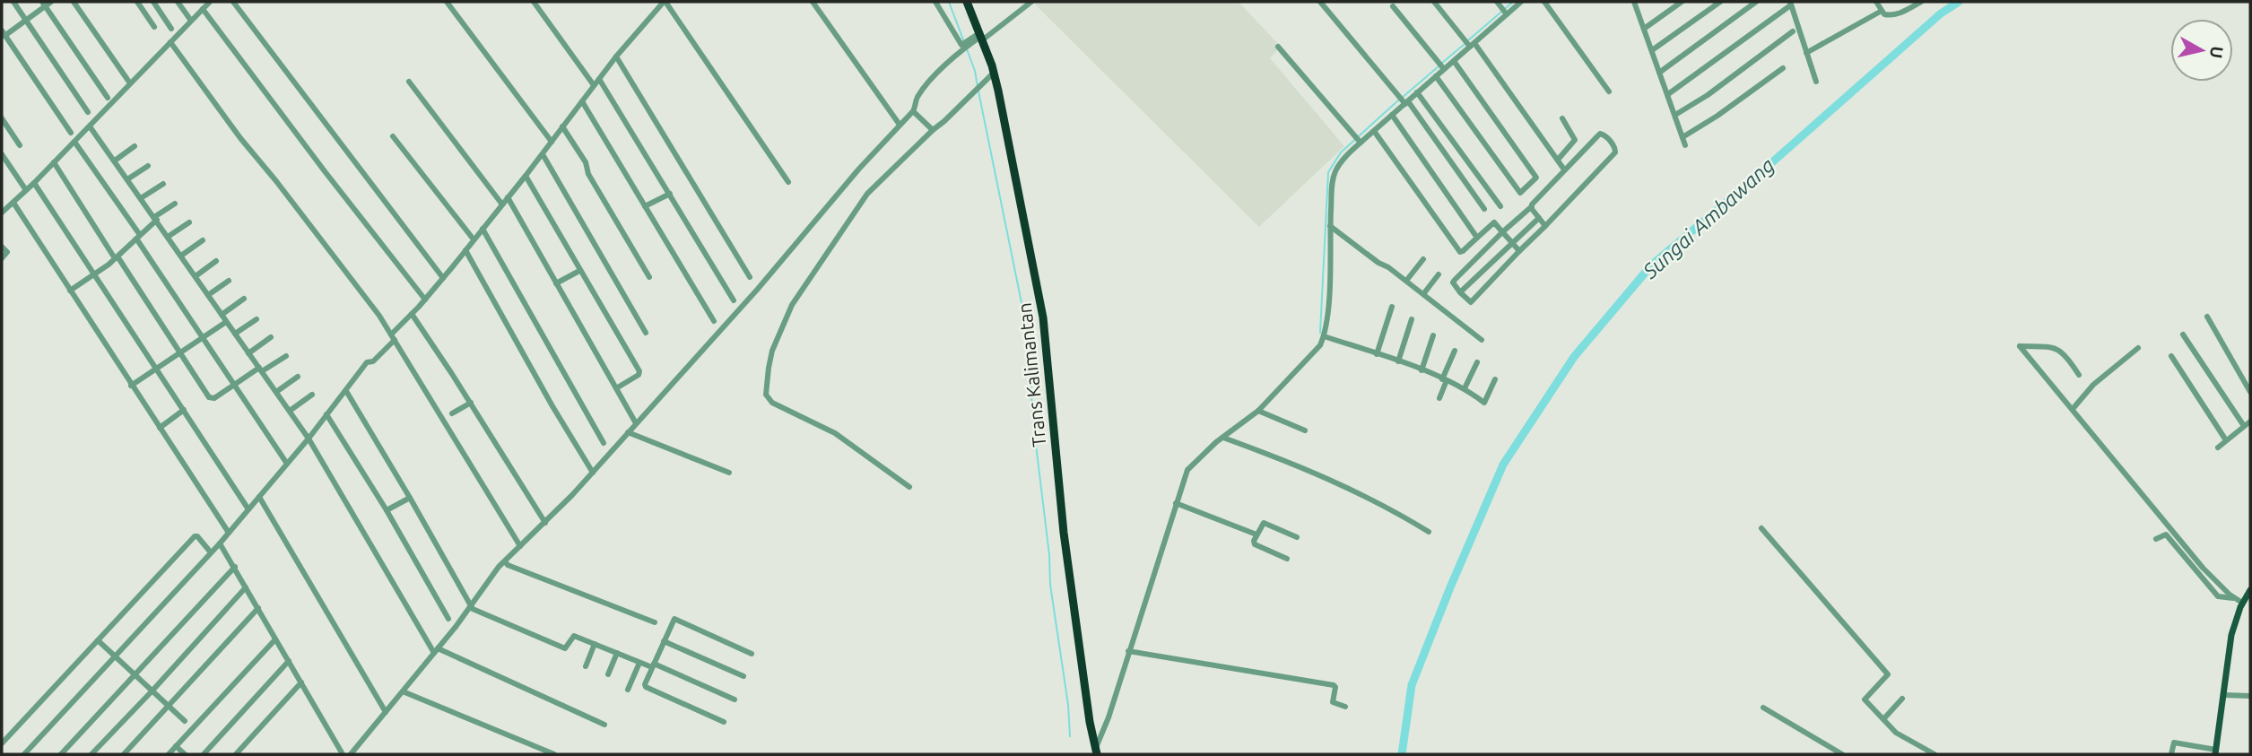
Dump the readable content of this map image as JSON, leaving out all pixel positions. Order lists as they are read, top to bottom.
{
  "streets": {
    "highway": ["Trans Kalimantan"]
  },
  "water": ["Sungai Ambawang"],
  "north": "right"
}
